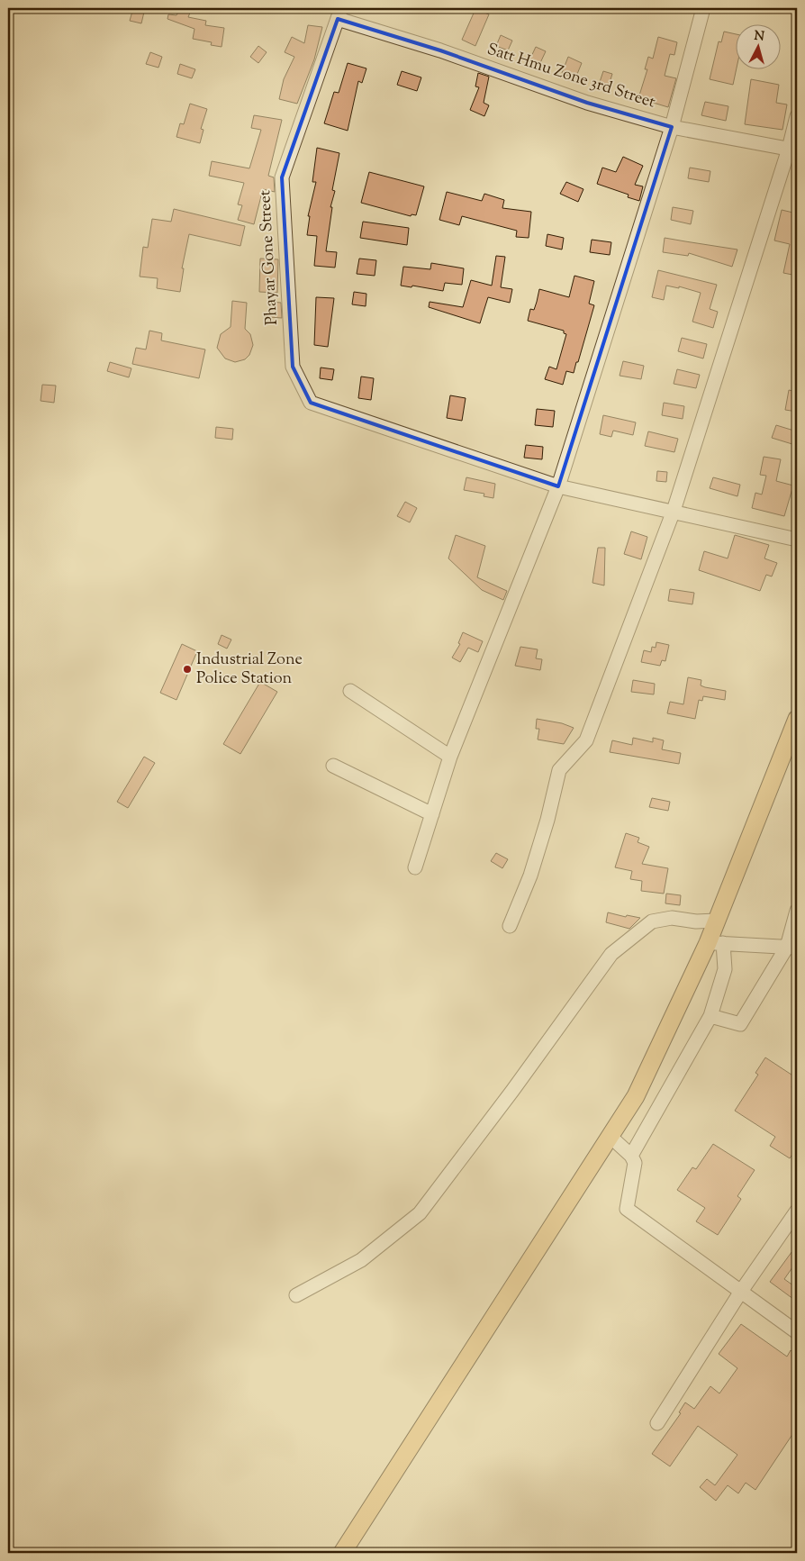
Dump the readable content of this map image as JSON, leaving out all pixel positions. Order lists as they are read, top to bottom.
{
  "streets": {
    "street": ["Satt Hmu Zone 3rd Street", "Phayar Gone Street"]
  },
  "crossings": [
    ["Satt Hmu Zone 3rd Street", "Phayar Gone Street"]
  ],
  "places": ["Industrial Zone Police Station"],
  "north": "top"
}
